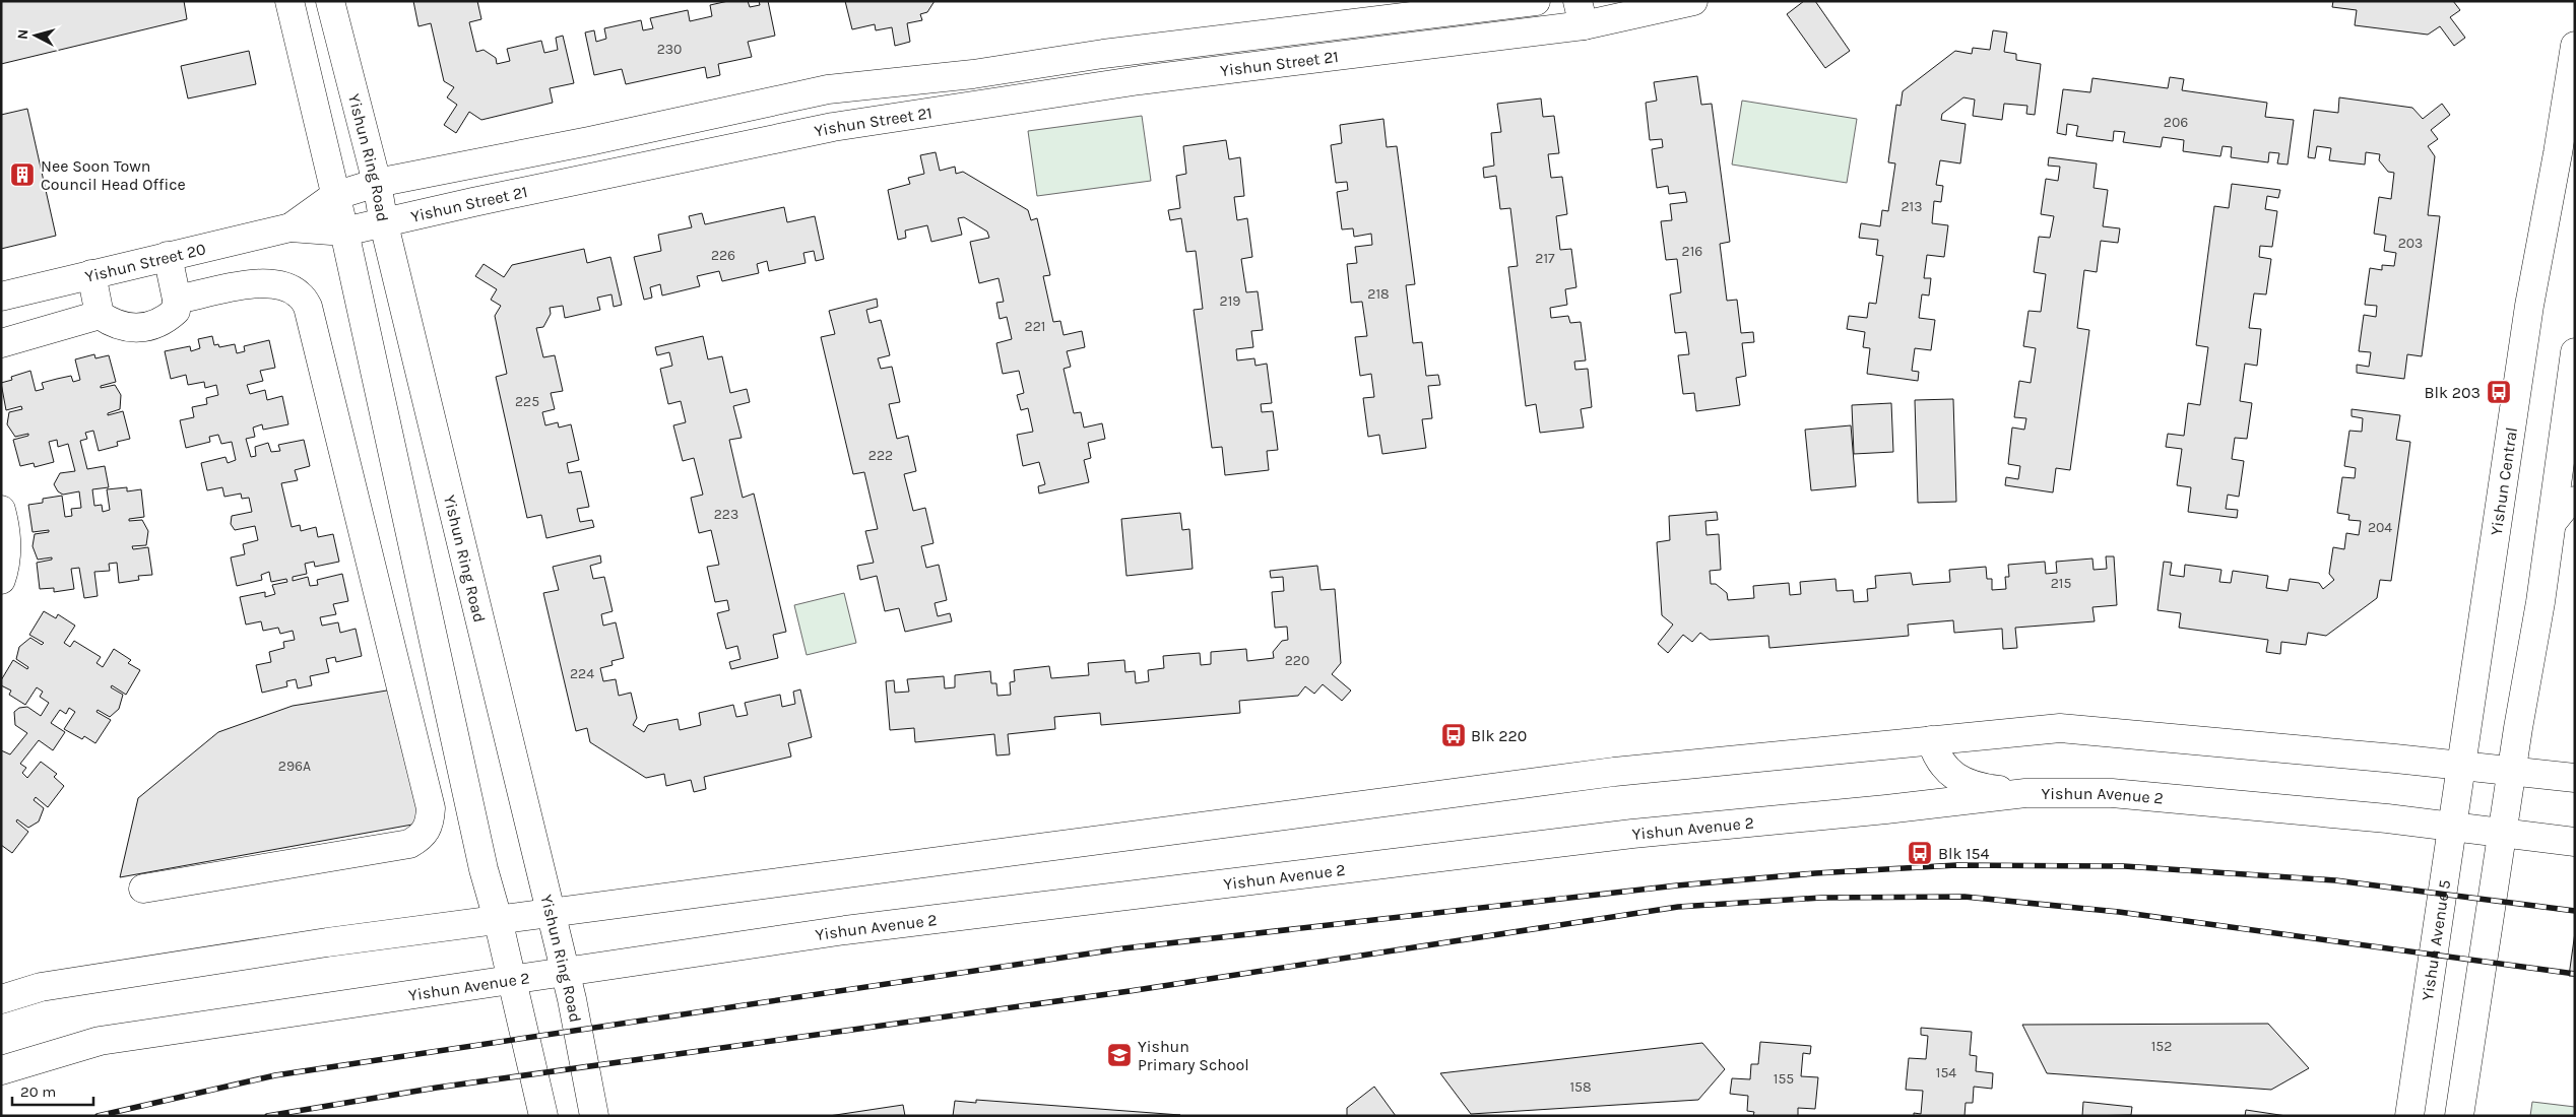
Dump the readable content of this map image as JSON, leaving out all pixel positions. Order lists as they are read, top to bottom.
{
  "streets": {
    "main road": [
      "Yishun Street 21",
      "Yishun Ring Road",
      "Yishun Street 20",
      "Yishun Central",
      "Yishun Avenue 2",
      "Yishun Avenue 5"
    ]
  },
  "crossings": [
    ["Yishun Street 21", "Yishun Ring Road"],
    ["Yishun Street 21", "Yishun Street 20"],
    ["Yishun Ring Road", "Yishun Avenue 2"],
    ["Yishun Central", "Yishun Avenue 5"],
    ["Yishun Avenue 2", "Yishun Avenue 5"]
  ],
  "places": {
    "building": ["Nee Soon Town Council Head Office"],
    "bus stop": ["Blk 203", "Blk 220", "Blk 154"],
    "school or university": ["Yishun Primary School"]
  },
  "house_numbers": [
    "230",
    "206",
    "213",
    "203",
    "216",
    "226",
    "217",
    "218",
    "219",
    "221",
    "225",
    "222",
    "223",
    "204",
    "215",
    "220",
    "224",
    "296A",
    "152",
    "154",
    "155",
    "158"
  ],
  "scale_bar": "20 m",
  "north": "left"
}
